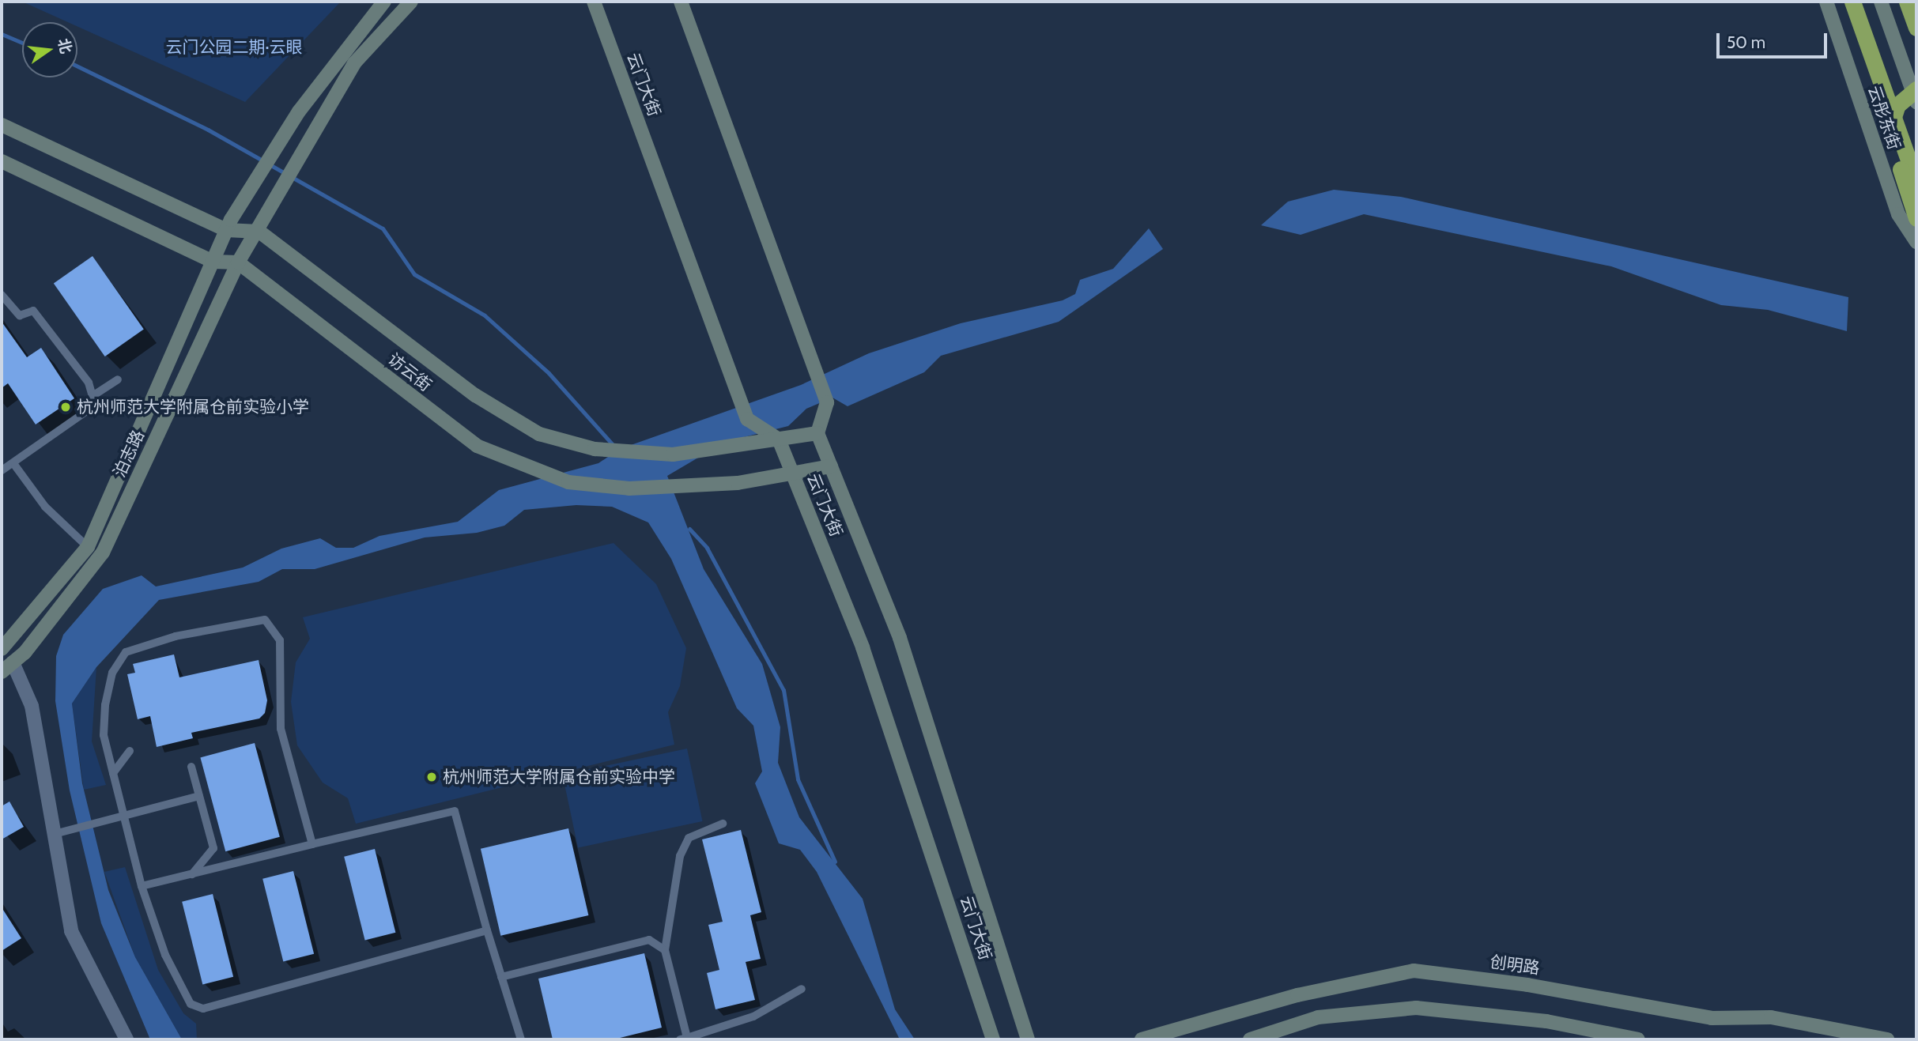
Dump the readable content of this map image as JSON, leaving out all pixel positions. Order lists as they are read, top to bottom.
{
  "streets": {
    "main road": [
      "云门大街",
      "云彤东街",
      "访云街",
      "泊志路",
      "创明路"
    ]
  },
  "crossings": [
    ["云门大街", "访云街"],
    ["访云街", "泊志路"]
  ],
  "parks": ["云门公园二期·云眼"],
  "places": ["杭州师范大学附属仓前实验小学", "杭州师范大学附属仓前实验中学"],
  "scale_bar": "50 m",
  "north": "right"
}
